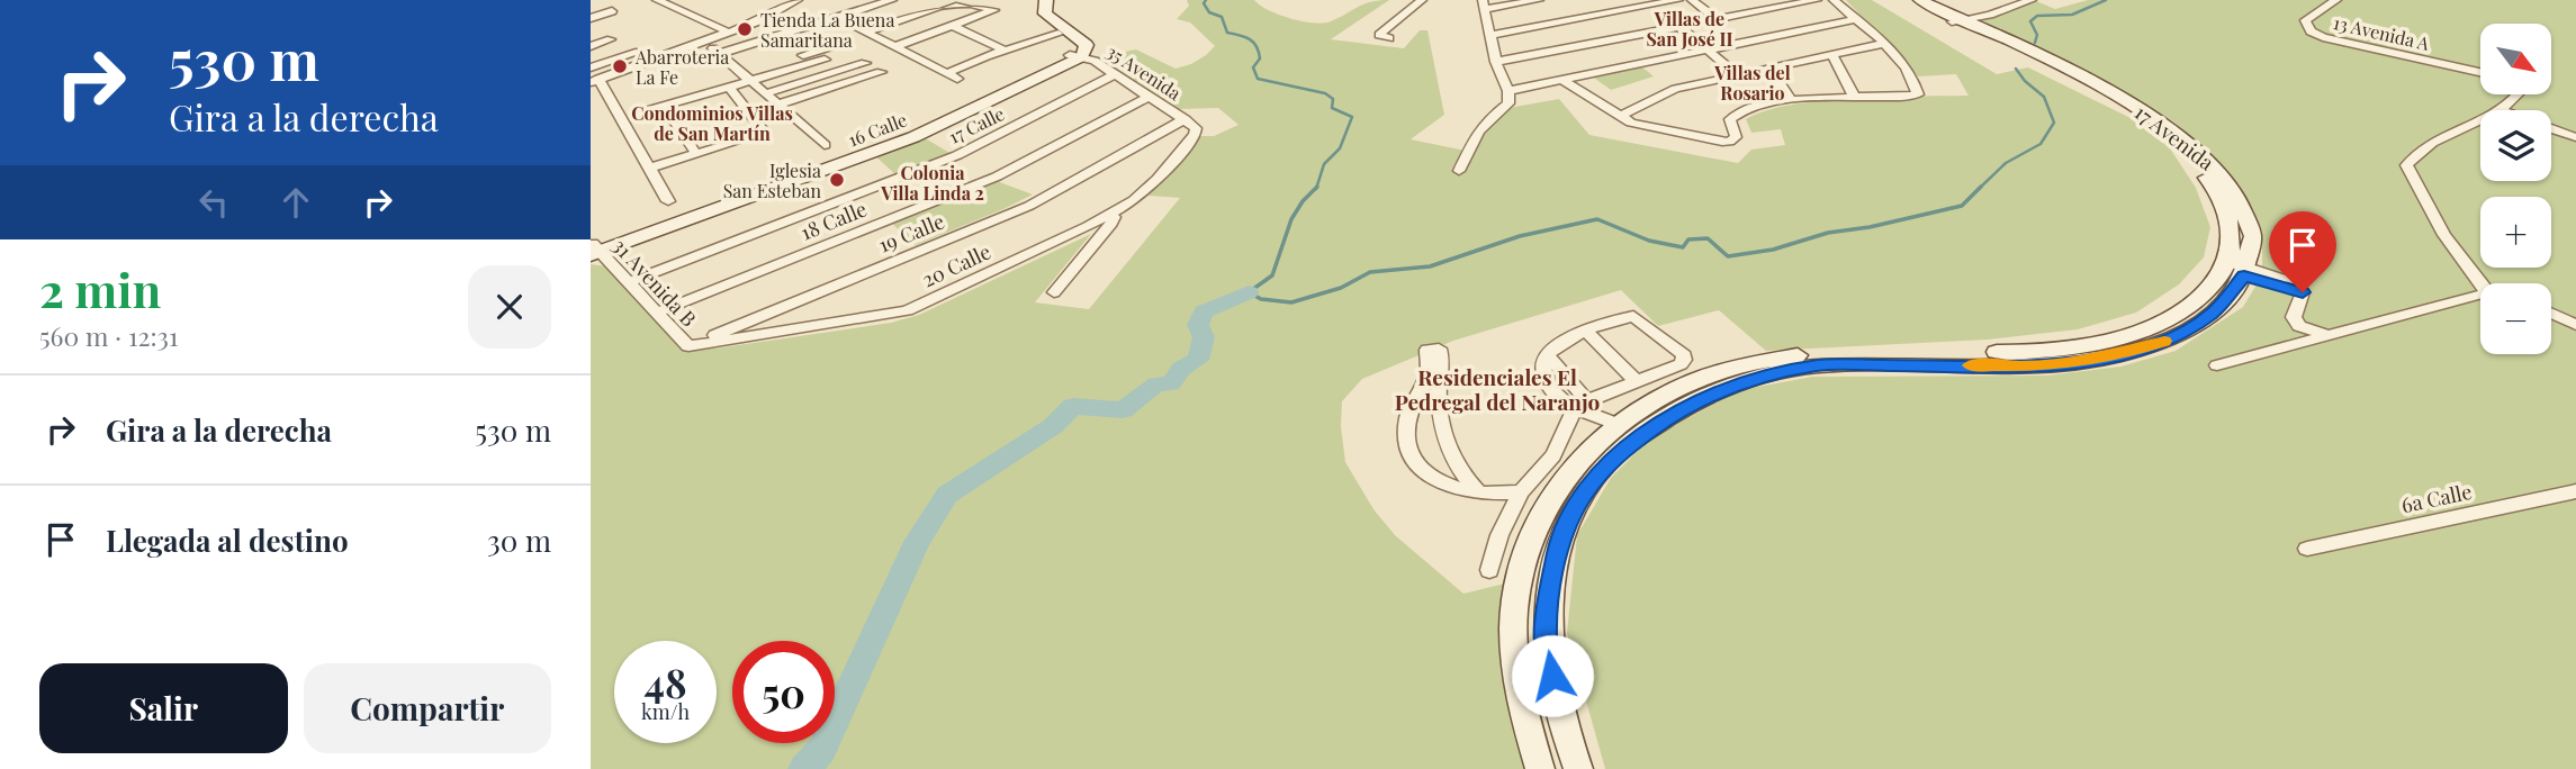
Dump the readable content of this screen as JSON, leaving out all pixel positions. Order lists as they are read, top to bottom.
{
  "streets": {
    "main road": ["16 Calle", "17 Avenida"],
    "street": [
      "13 Avenida A",
      "35 Avenida",
      "17 Calle",
      "18 Calle",
      "19 Calle",
      "20 Calle",
      "31 Avenida B",
      "6a Calle"
    ]
  },
  "crossings": [
    ["35 Avenida", "17 Calle"],
    ["35 Avenida", "16 Calle"],
    ["35 Avenida", "18 Calle"],
    ["35 Avenida", "19 Calle"],
    ["35 Avenida", "20 Calle"],
    ["17 Calle", "31 Avenida B"],
    ["16 Calle", "31 Avenida B"],
    ["18 Calle", "31 Avenida B"],
    ["19 Calle", "20 Calle"],
    ["19 Calle", "31 Avenida B"],
    ["20 Calle", "31 Avenida B"]
  ],
  "districts": [
    "Villas de San José II",
    "Villas del Rosario",
    "Condominios Villas de San Martín",
    "Colonia Villa Linda 2",
    "Residenciales El Pedregal del Naranjo"
  ],
  "places": ["Tienda La Buena Samaritana", "Abarroteria La Fe", "Iglesia San Esteban"],
  "north": "bottom right",
  "page": {
    "turn": ["530 m", "Gira a la derecha"],
    "map_buttons": ["+", "−"],
    "heading": ["2 min", "560 m · 12:31"],
    "list": [
      {
        "name": "Gira a la derecha",
        "value": "530 m"
      },
      {
        "name": "Llegada al destino",
        "value": "30 m"
      }
    ],
    "speed": "48 km/h",
    "limit": "50",
    "buttons": ["Salir", "Compartir"]
  }
}
